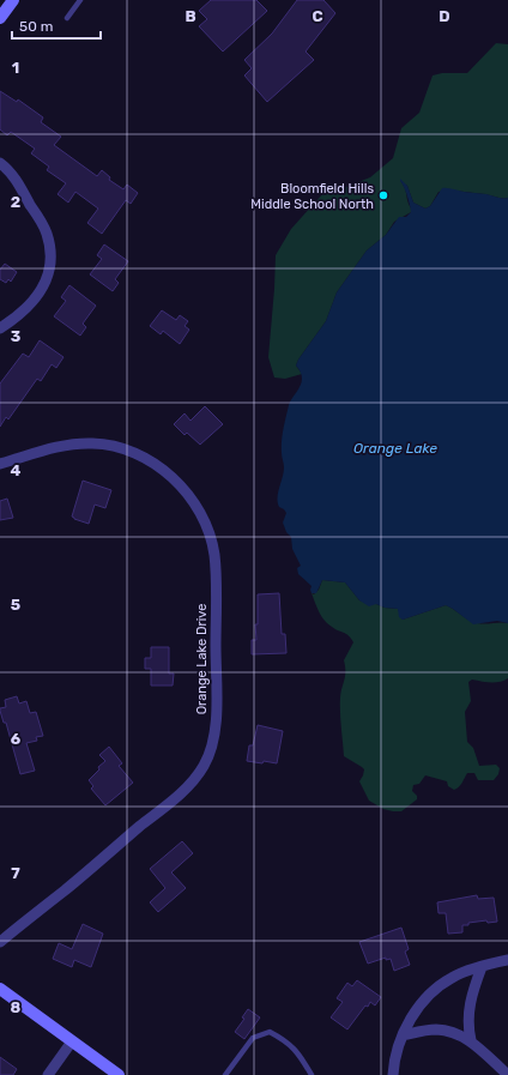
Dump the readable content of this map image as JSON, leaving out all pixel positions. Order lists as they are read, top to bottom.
{
  "streets": {
    "street": ["Orange Lake Drive"]
  },
  "water": ["Orange Lake"],
  "places": ["Bloomfield Hills Middle School North"],
  "scale_bar": "50 m",
  "grid": {
    "columns": ["B", "C", "D"],
    "rows": [
      "1",
      "2",
      "3",
      "4",
      "5",
      "6",
      "7",
      "8"
    ]
  }
}
